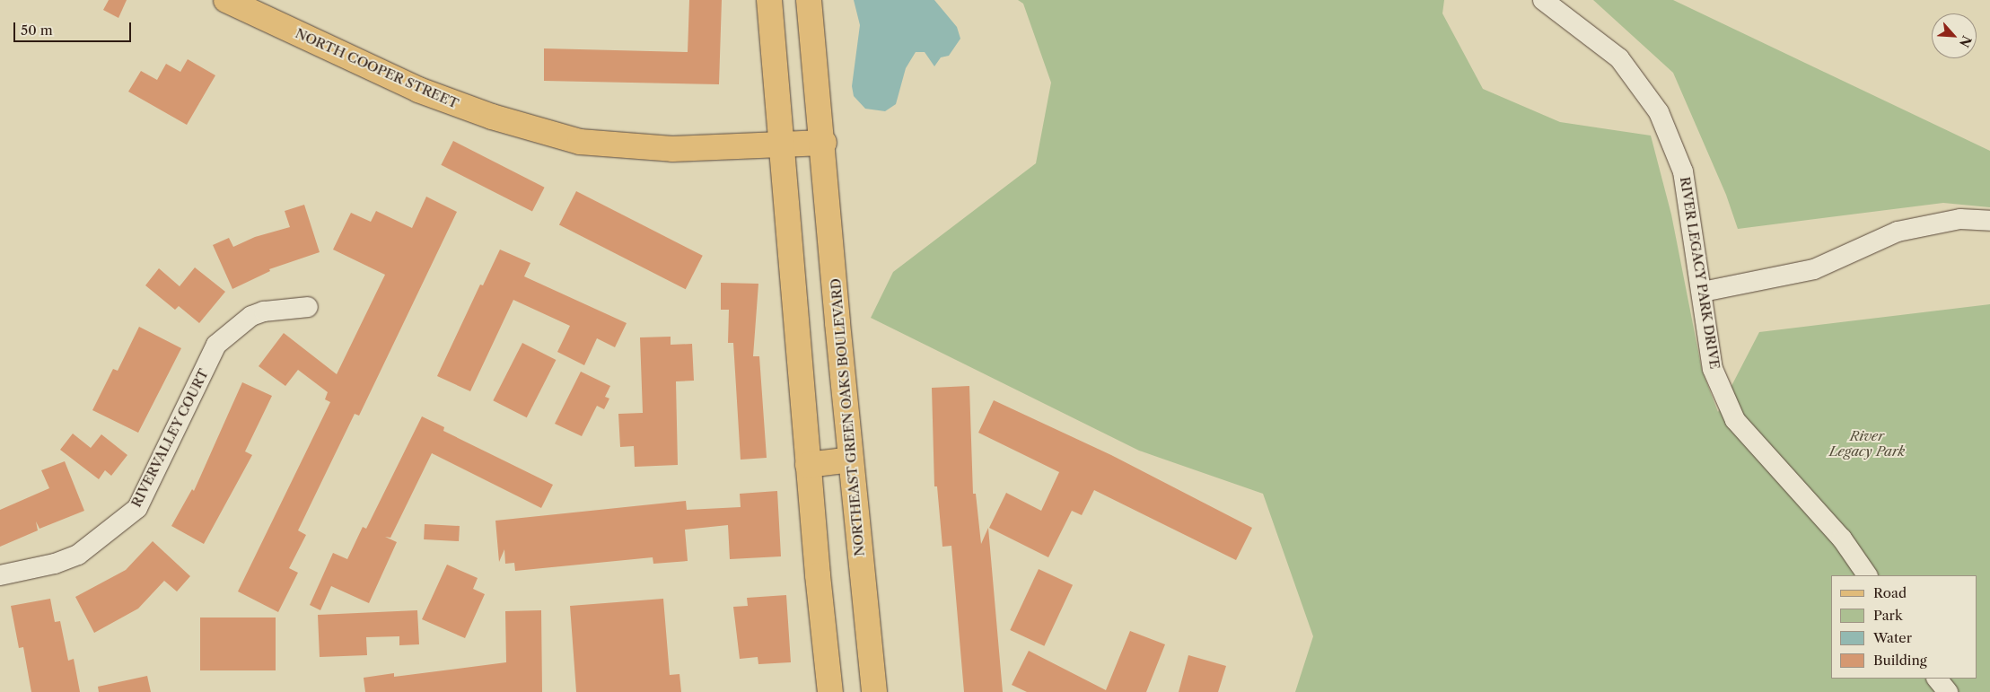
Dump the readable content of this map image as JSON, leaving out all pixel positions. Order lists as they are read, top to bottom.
{
  "streets": {
    "main road": ["NORTH COOPER STREET", "NORTHEAST GREEN OAKS BOULEVARD"],
    "street": ["RIVER LEGACY PARK DRIVE", "RIVERVALLEY COURT"]
  },
  "crossings": [
    ["NORTH COOPER STREET", "NORTHEAST GREEN OAKS BOULEVARD"]
  ],
  "parks": ["River Legacy Park"],
  "legend": [
    "Road",
    "Park",
    "Water",
    "Building"
  ],
  "scale_bar": "50 m",
  "north": "bottom right"
}
